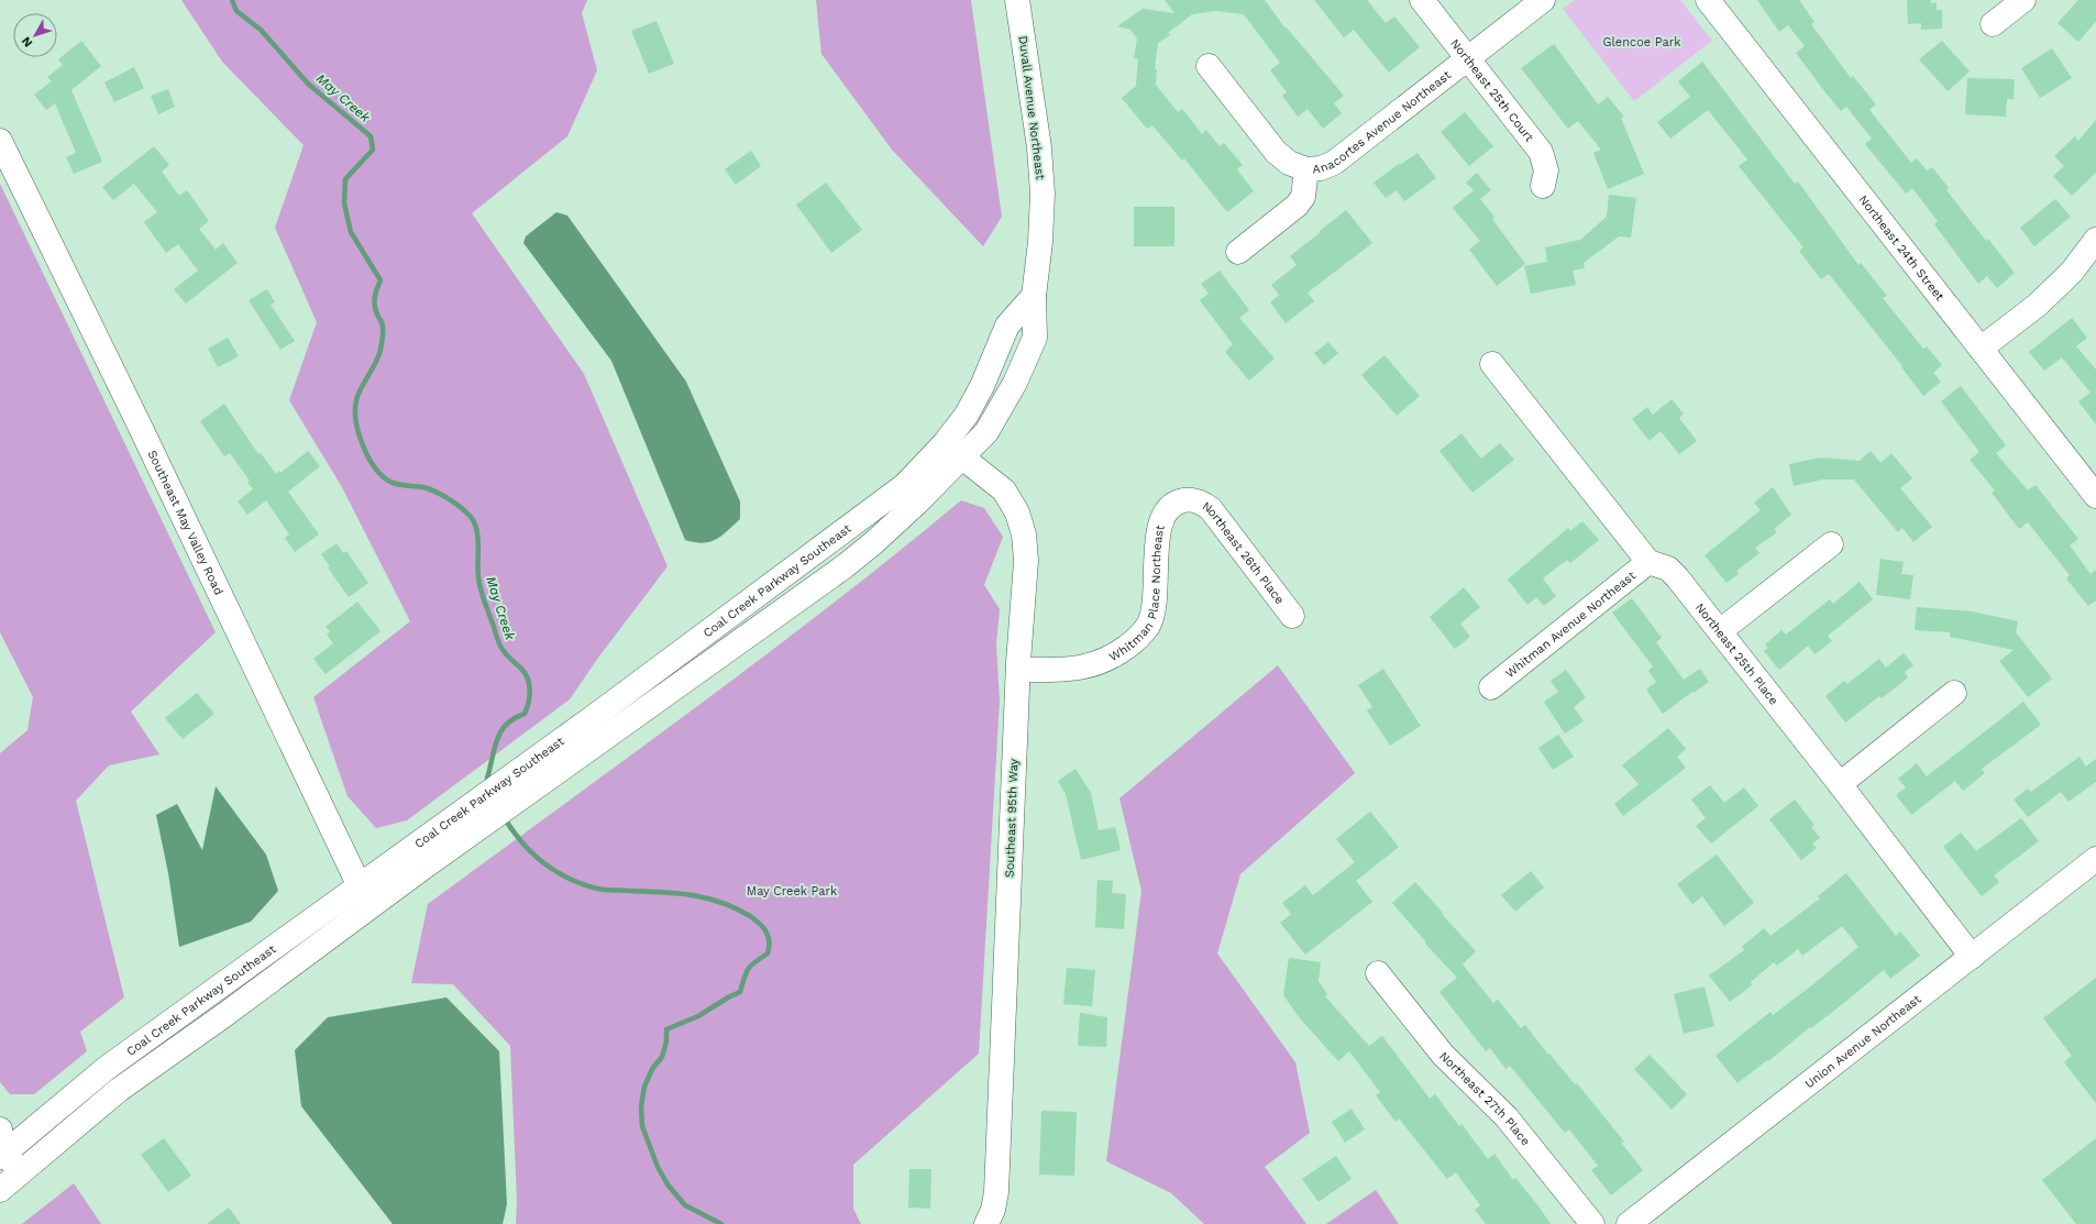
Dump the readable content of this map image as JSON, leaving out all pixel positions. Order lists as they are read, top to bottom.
{
  "streets": {
    "street": [
      "Northeast 25th Court",
      "Duvall Avenue Northeast",
      "Anacortes Avenue Northeast",
      "Northeast 24th Street",
      "Southeast May Valley Road",
      "Northeast 26th Place",
      "Coal Creek Parkway Southeast",
      "Whitman Place Northeast",
      "Whitman Avenue Northeast",
      "Northeast 25th Place",
      "Southeast 95th Way",
      "Union Avenue Northeast",
      "Northeast 27th Place"
    ]
  },
  "crossings": [
    ["Northeast 25th Court", "Anacortes Avenue Northeast"],
    ["Duvall Avenue Northeast", "Coal Creek Parkway Southeast"],
    ["Duvall Avenue Northeast", "Southeast 95th Way"],
    ["Southeast May Valley Road", "Coal Creek Parkway Southeast"],
    ["Northeast 26th Place", "Whitman Place Northeast"],
    ["Coal Creek Parkway Southeast", "Southeast 95th Way"],
    ["Whitman Place Northeast", "Southeast 95th Way"],
    ["Whitman Avenue Northeast", "Northeast 25th Place"],
    ["Northeast 25th Place", "Union Avenue Northeast"]
  ],
  "water": ["May Creek"],
  "parks": ["Glencoe Park", "May Creek Park"],
  "north": "bottom left"
}
